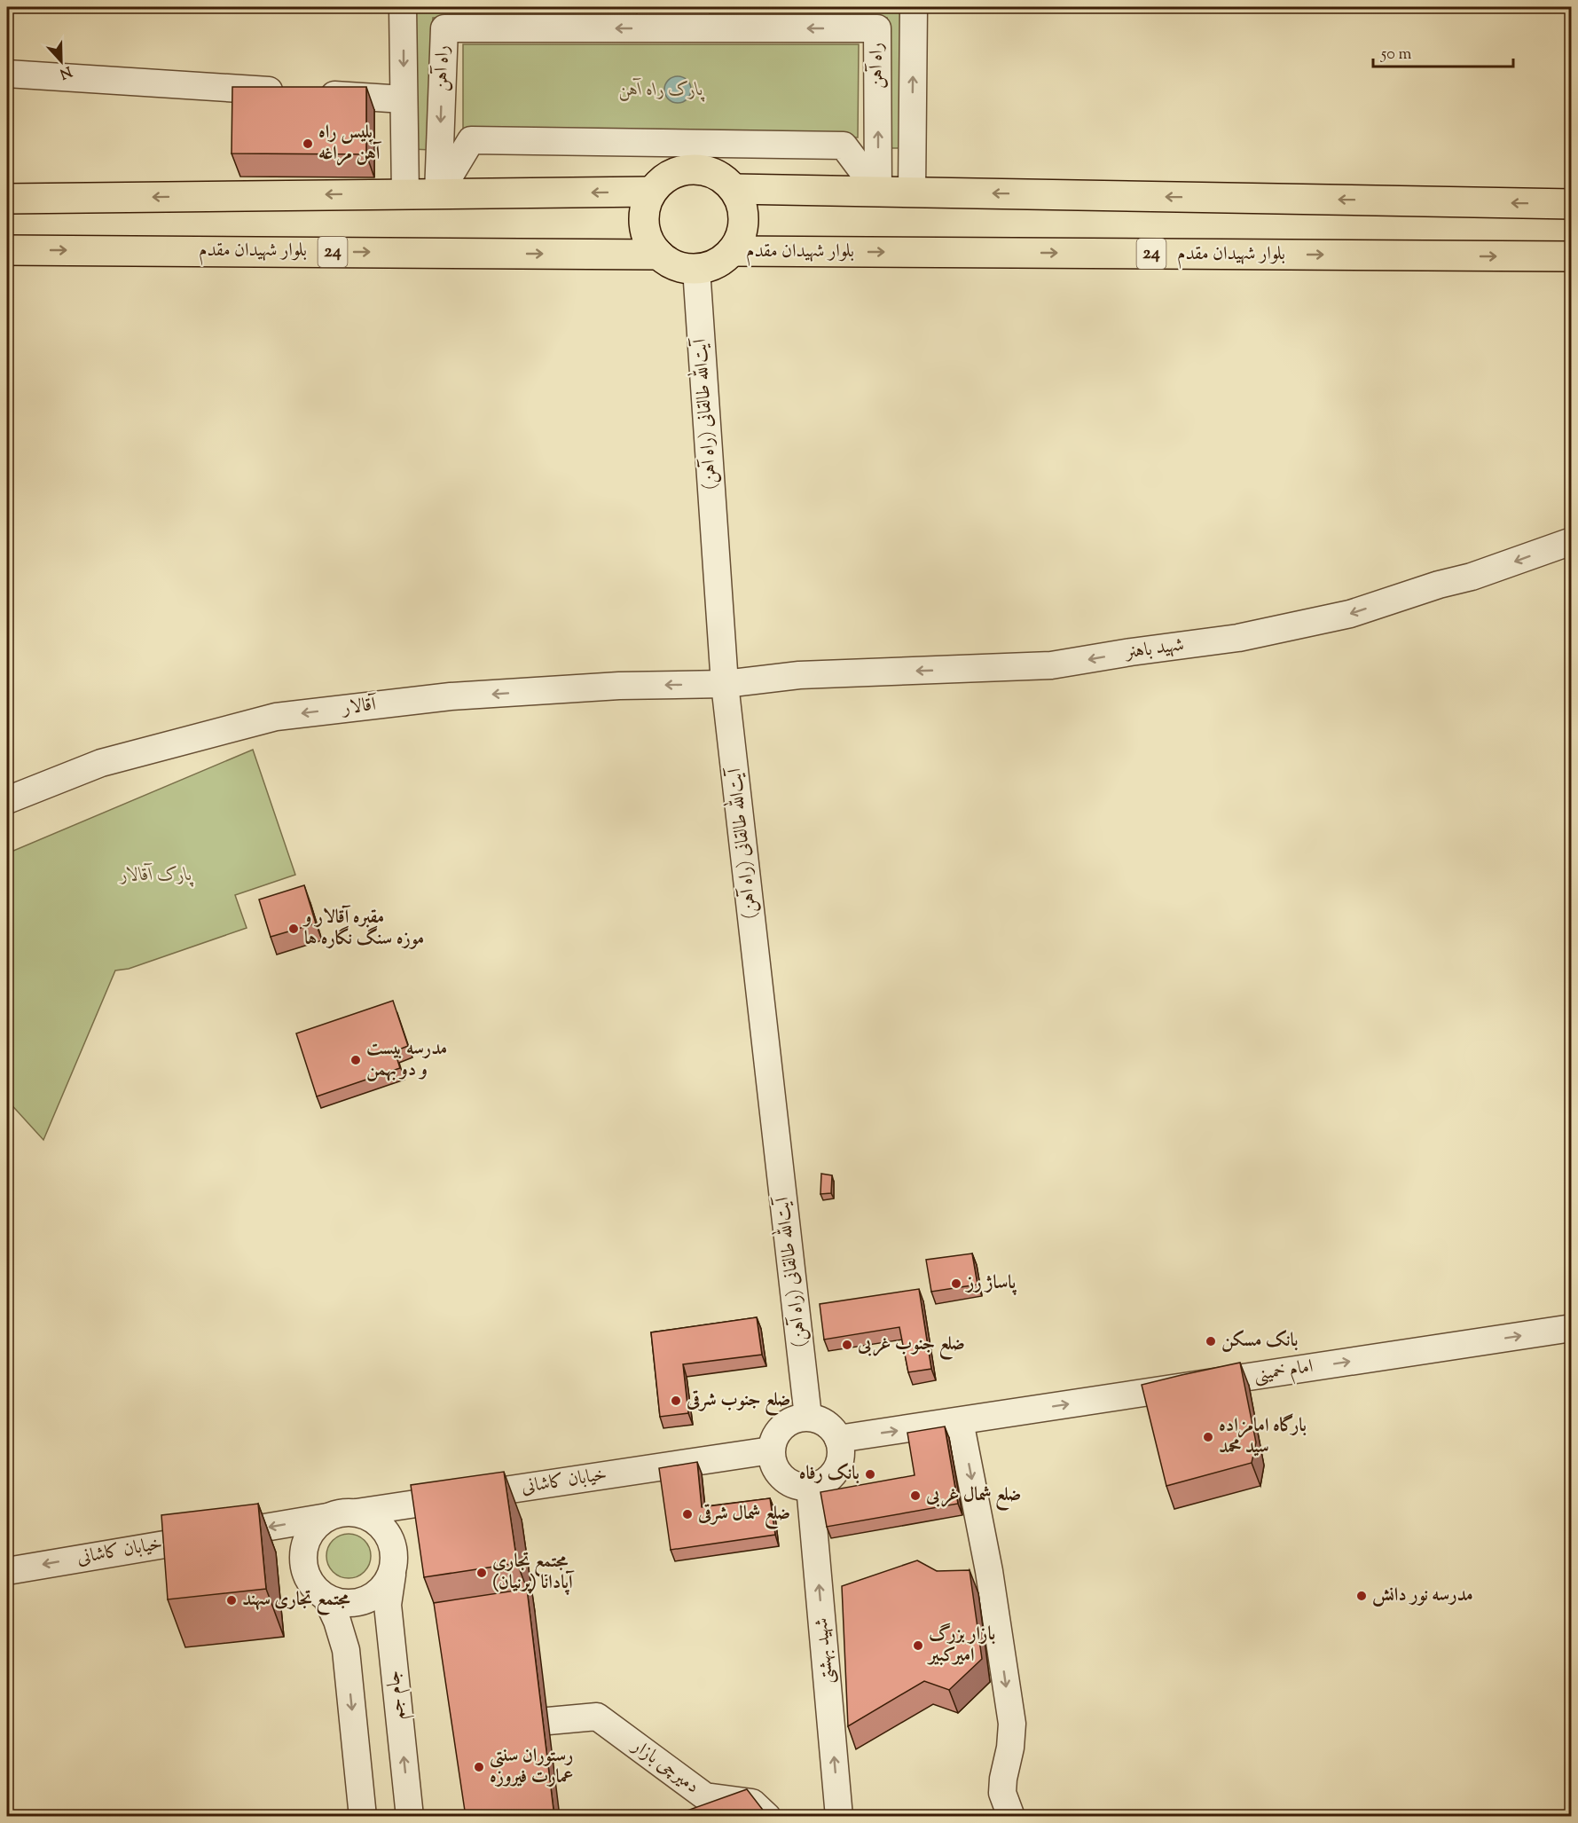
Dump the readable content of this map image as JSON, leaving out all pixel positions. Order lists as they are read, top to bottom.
{
  "streets": {
    "main road": ["بلوار شهیدان مقدم", "24"],
    "street": [
      "راه آهن",
      "(راه آهن) آیت‌الله طالقانی",
      "شهید باهنر",
      "آقالار",
      "امام خمینی",
      "خیابان کاشانی",
      "شهید بهشتی",
      "جام جم",
      "دمیرچی بازار"
    ]
  },
  "crossings": [
    ["بلوار شهیدان مقدم", "24"],
    ["بلوار شهیدان مقدم", "(راه آهن) آیت‌الله طالقانی"],
    ["24", "(راه آهن) آیت‌الله طالقانی"],
    ["(راه آهن) آیت‌الله طالقانی", "شهید باهنر"],
    ["(راه آهن) آیت‌الله طالقانی", "آقالار"],
    ["(راه آهن) آیت‌الله طالقانی", "امام خمینی"],
    ["(راه آهن) آیت‌الله طالقانی", "خیابان کاشانی"],
    ["(راه آهن) آیت‌الله طالقانی", "شهید بهشتی"],
    ["شهید باهنر", "آقالار"],
    ["امام خمینی", "خیابان کاشانی"],
    ["امام خمینی", "شهید بهشتی"],
    ["خیابان کاشانی", "شهید بهشتی"],
    ["خیابان کاشانی", "جام جم"]
  ],
  "one_way": [
    "شهید باهنر",
    "آقالار",
    "امام خمینی",
    "خیابان کاشانی"
  ],
  "parks": ["پارک راه آهن", "پارک آقالار"],
  "places": [
    "پلیس راه آهن مراغه",
    "مقبره آقالار و موزه سنگ نگاره ها",
    "مدرسه بیست و دو بهمن",
    "پاساژ رز",
    "بانک مسکن",
    "ضلع جنوب غربی",
    "ضلع جنوب شرقی",
    "بارگاه امامزاده سید محمد",
    "بانک رفاه",
    "ضلع شمال غربی",
    "ضلع شمال شرقی",
    "مجتمع تجاری آپادانا (پرنیان)",
    "مدرسه نور دانش",
    "مجتمع تجاری سهند",
    "بازار بزرگ امیرکبیر",
    "رستوران سنتی عمارت فیروزه"
  ],
  "scale_bar": "50 m",
  "north": "bottom"
}
